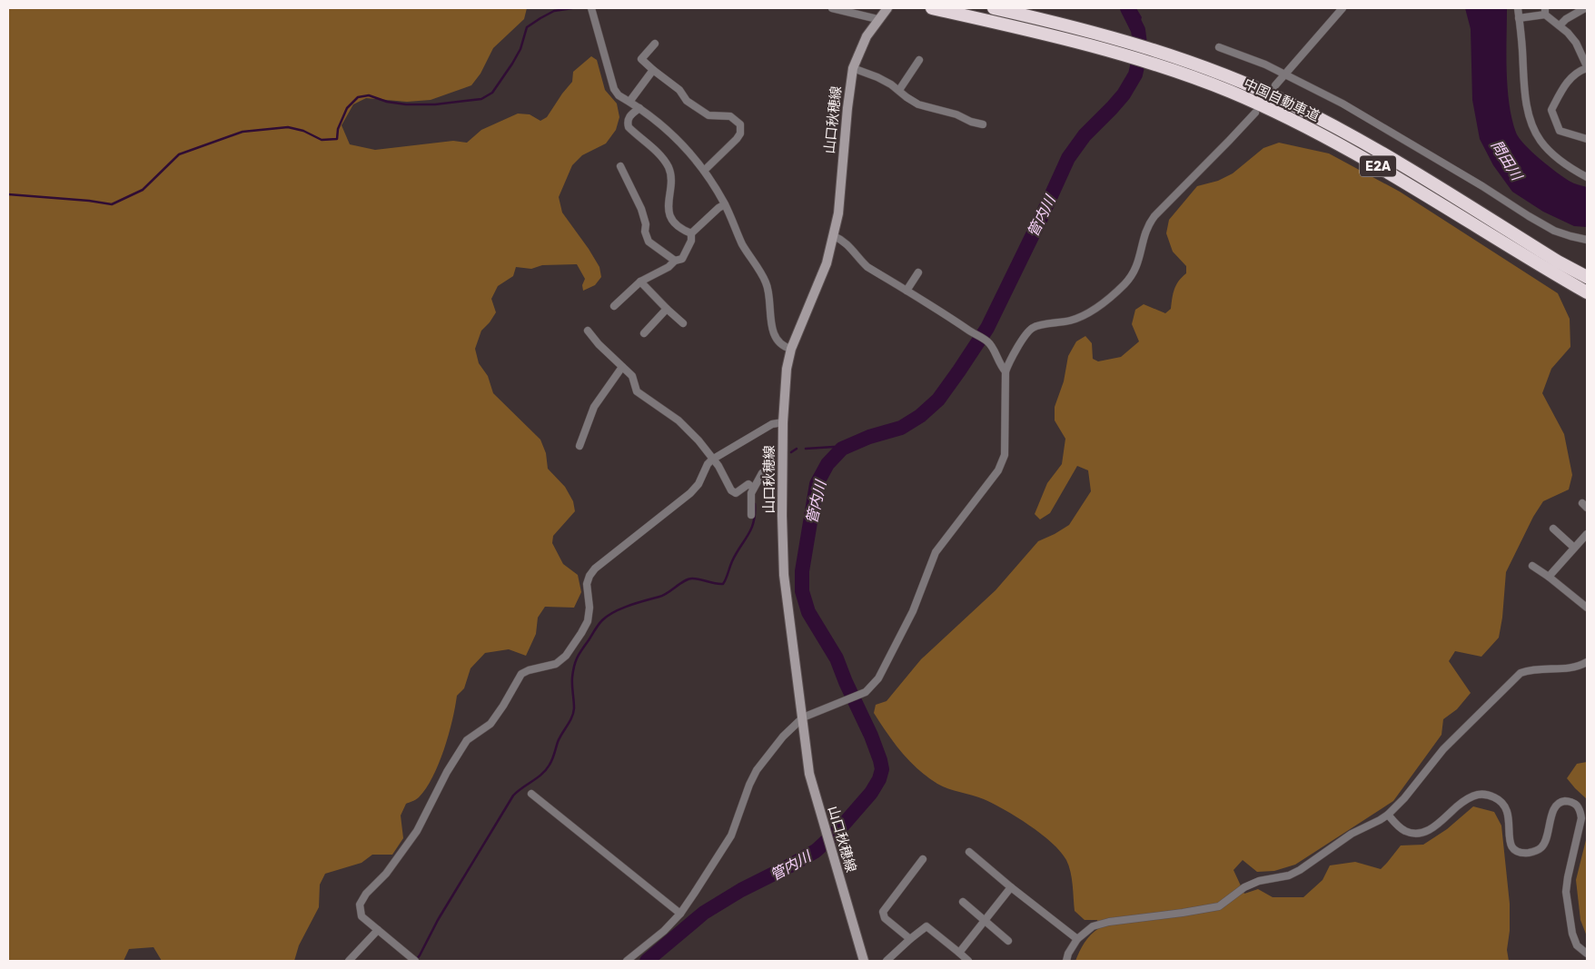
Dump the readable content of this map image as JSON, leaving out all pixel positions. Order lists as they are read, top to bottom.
{
  "streets": {
    "highway": ["中国自動車道", "E2A"],
    "main road": ["山口秋穂線"]
  },
  "water": ["問田川", "管内川"]
}
